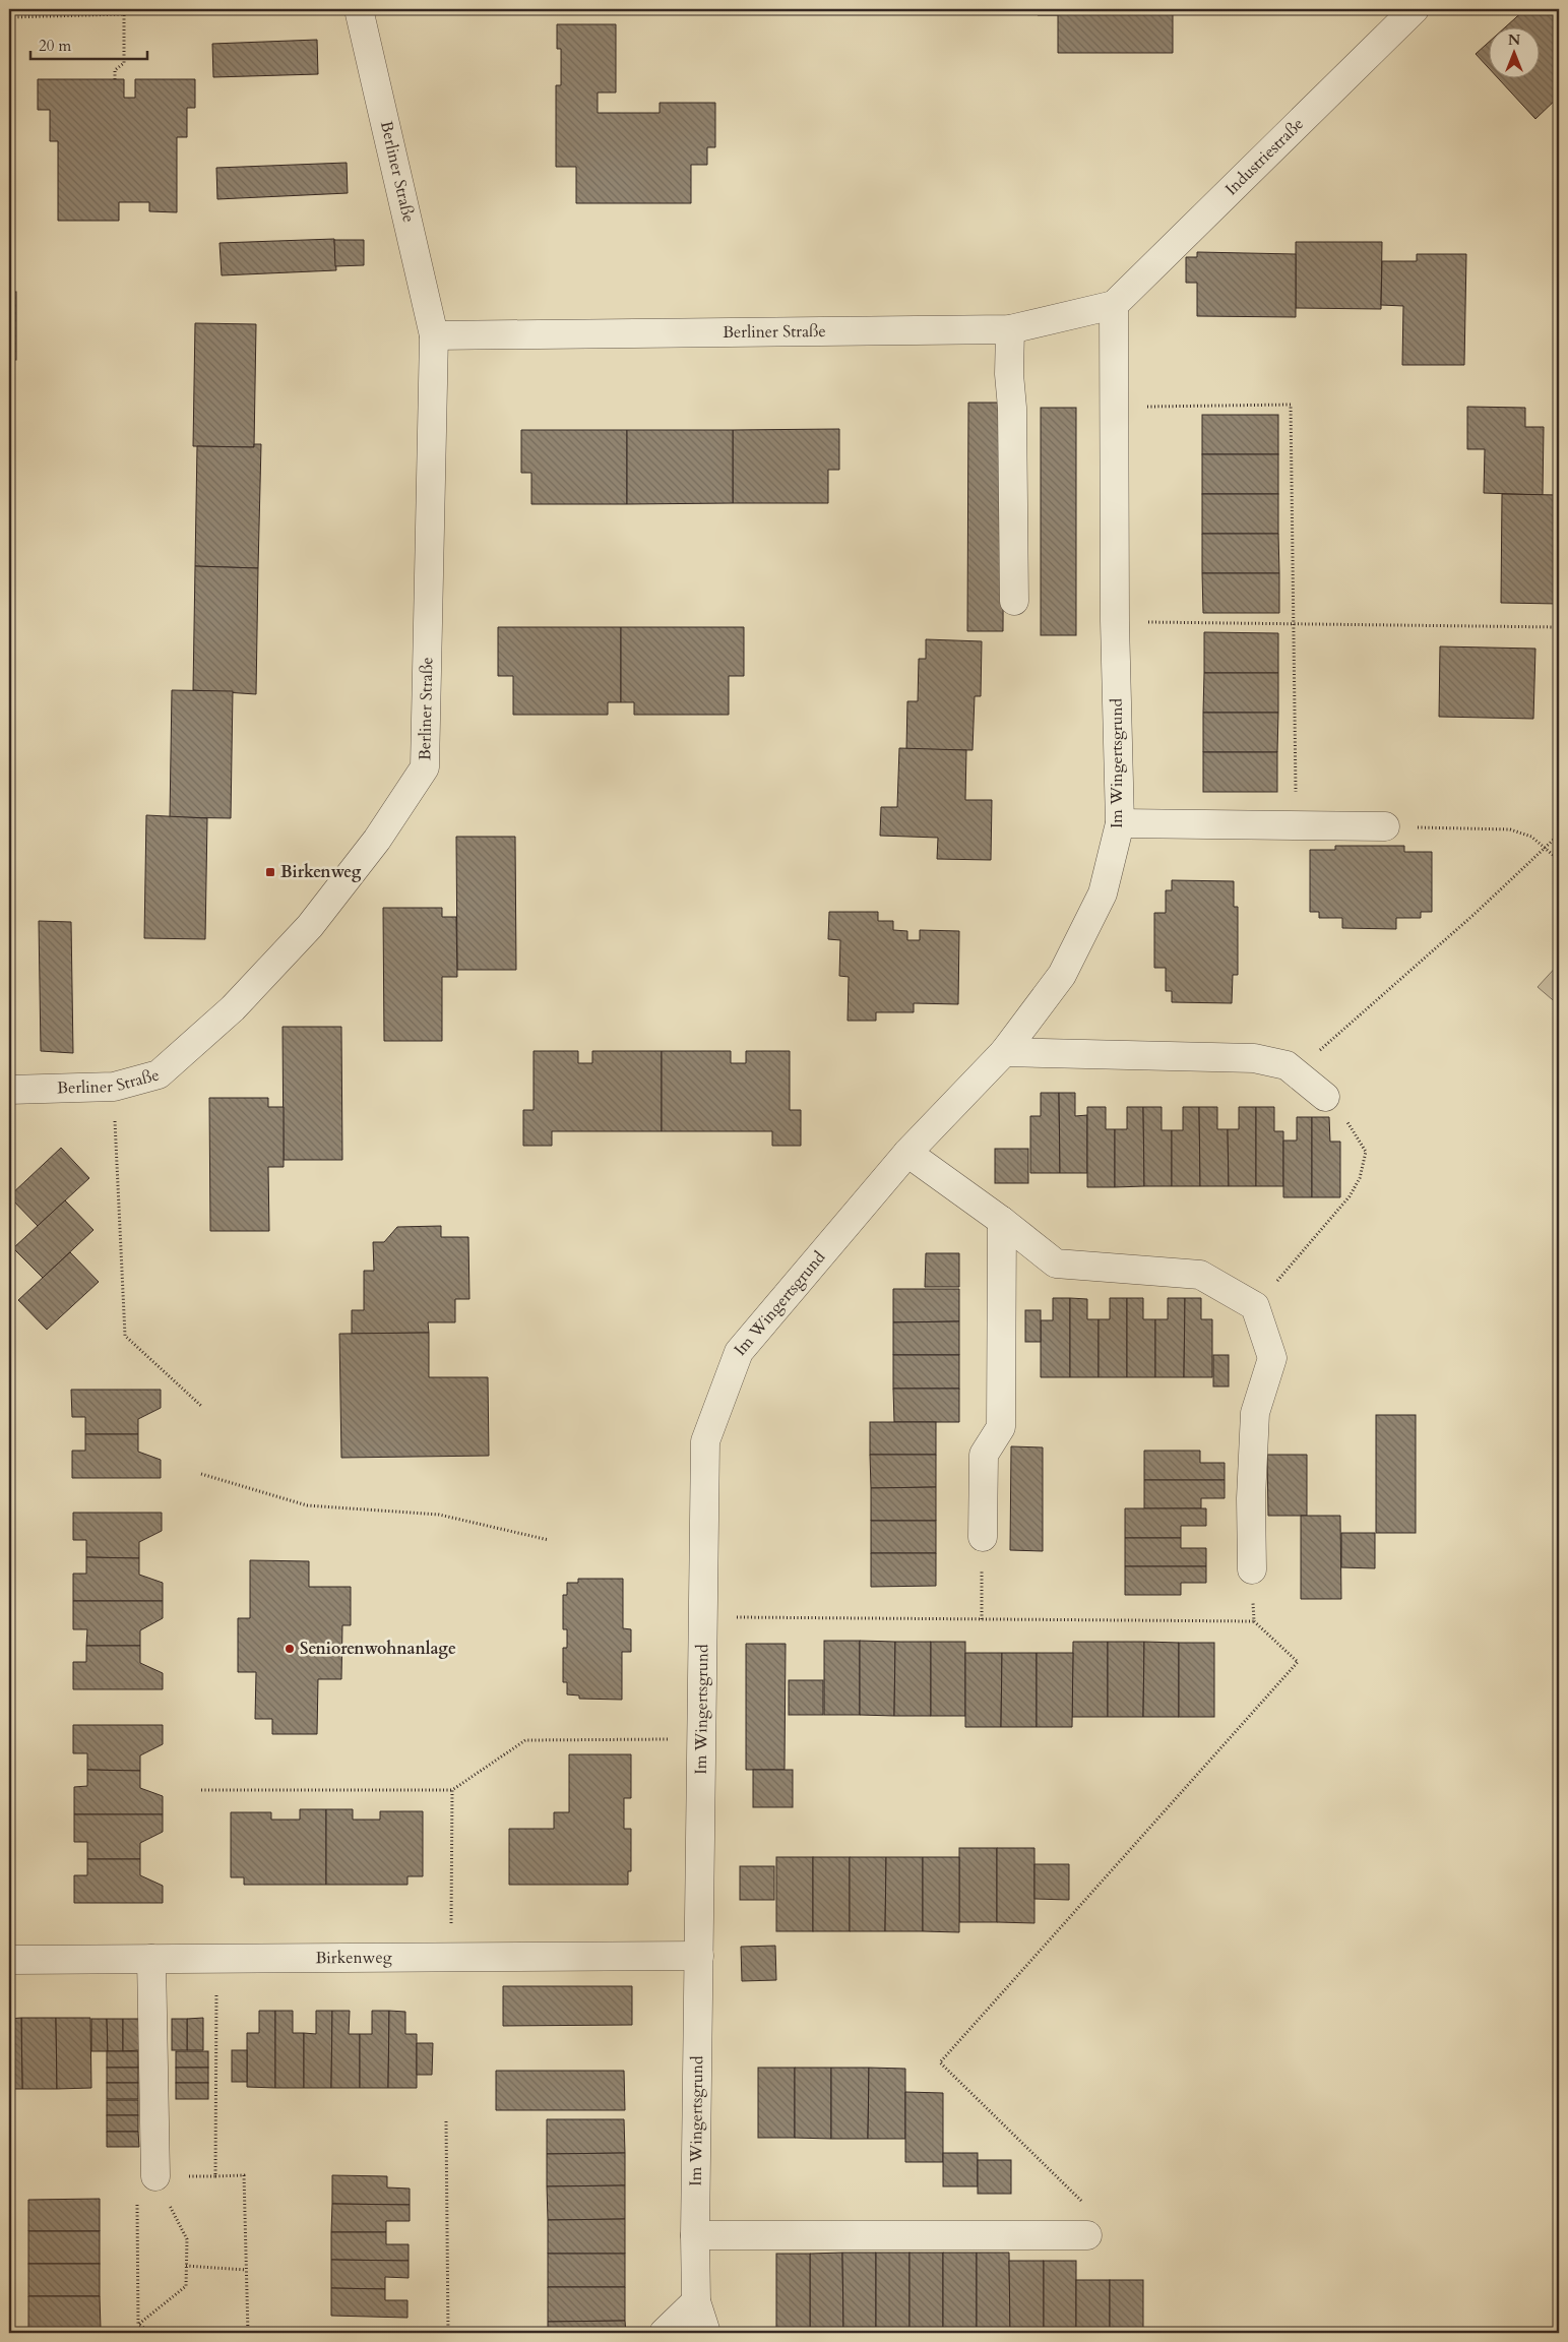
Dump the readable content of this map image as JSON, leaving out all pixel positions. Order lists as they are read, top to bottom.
{
  "streets": {
    "street": [
      "Industriestraße",
      "Berliner Straße",
      "Im Wingertsgrund",
      "Birkenweg"
    ]
  },
  "crossings": [
    ["Industriestraße", "Berliner Straße"],
    ["Industriestraße", "Im Wingertsgrund"],
    ["Berliner Straße", "Im Wingertsgrund"],
    ["Im Wingertsgrund", "Birkenweg"]
  ],
  "places": {
    "transit": ["Birkenweg"],
    "other": ["Seniorenwohnanlage"]
  },
  "scale_bar": "20 m",
  "north": "top"
}
